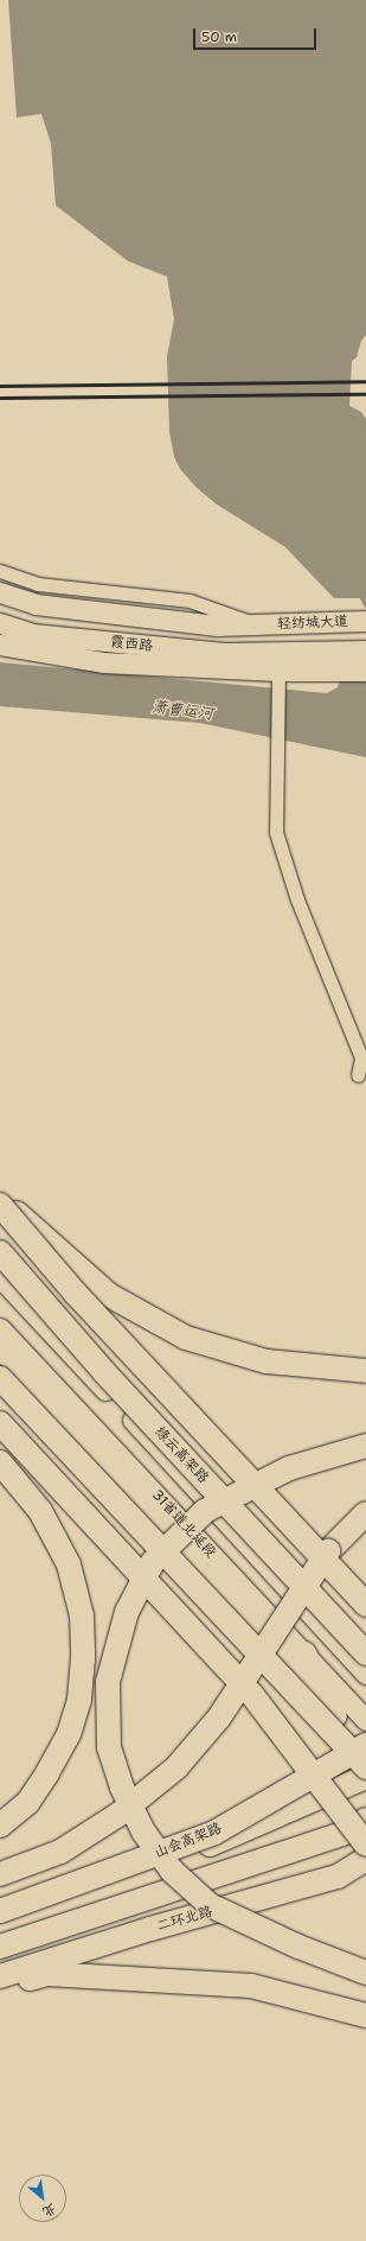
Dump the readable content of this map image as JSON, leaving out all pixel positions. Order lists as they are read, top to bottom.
{
  "streets": {
    "highway": ["绿云高架路", "山会高架路", "二环北路"],
    "main road": ["轻纺城大道", "霞西路", "31省道北延段"]
  },
  "crossings": [
    ["轻纺城大道", "霞西路"]
  ],
  "water": ["萧曹运河"],
  "scale_bar": "50 m",
  "north": "bottom right"
}
